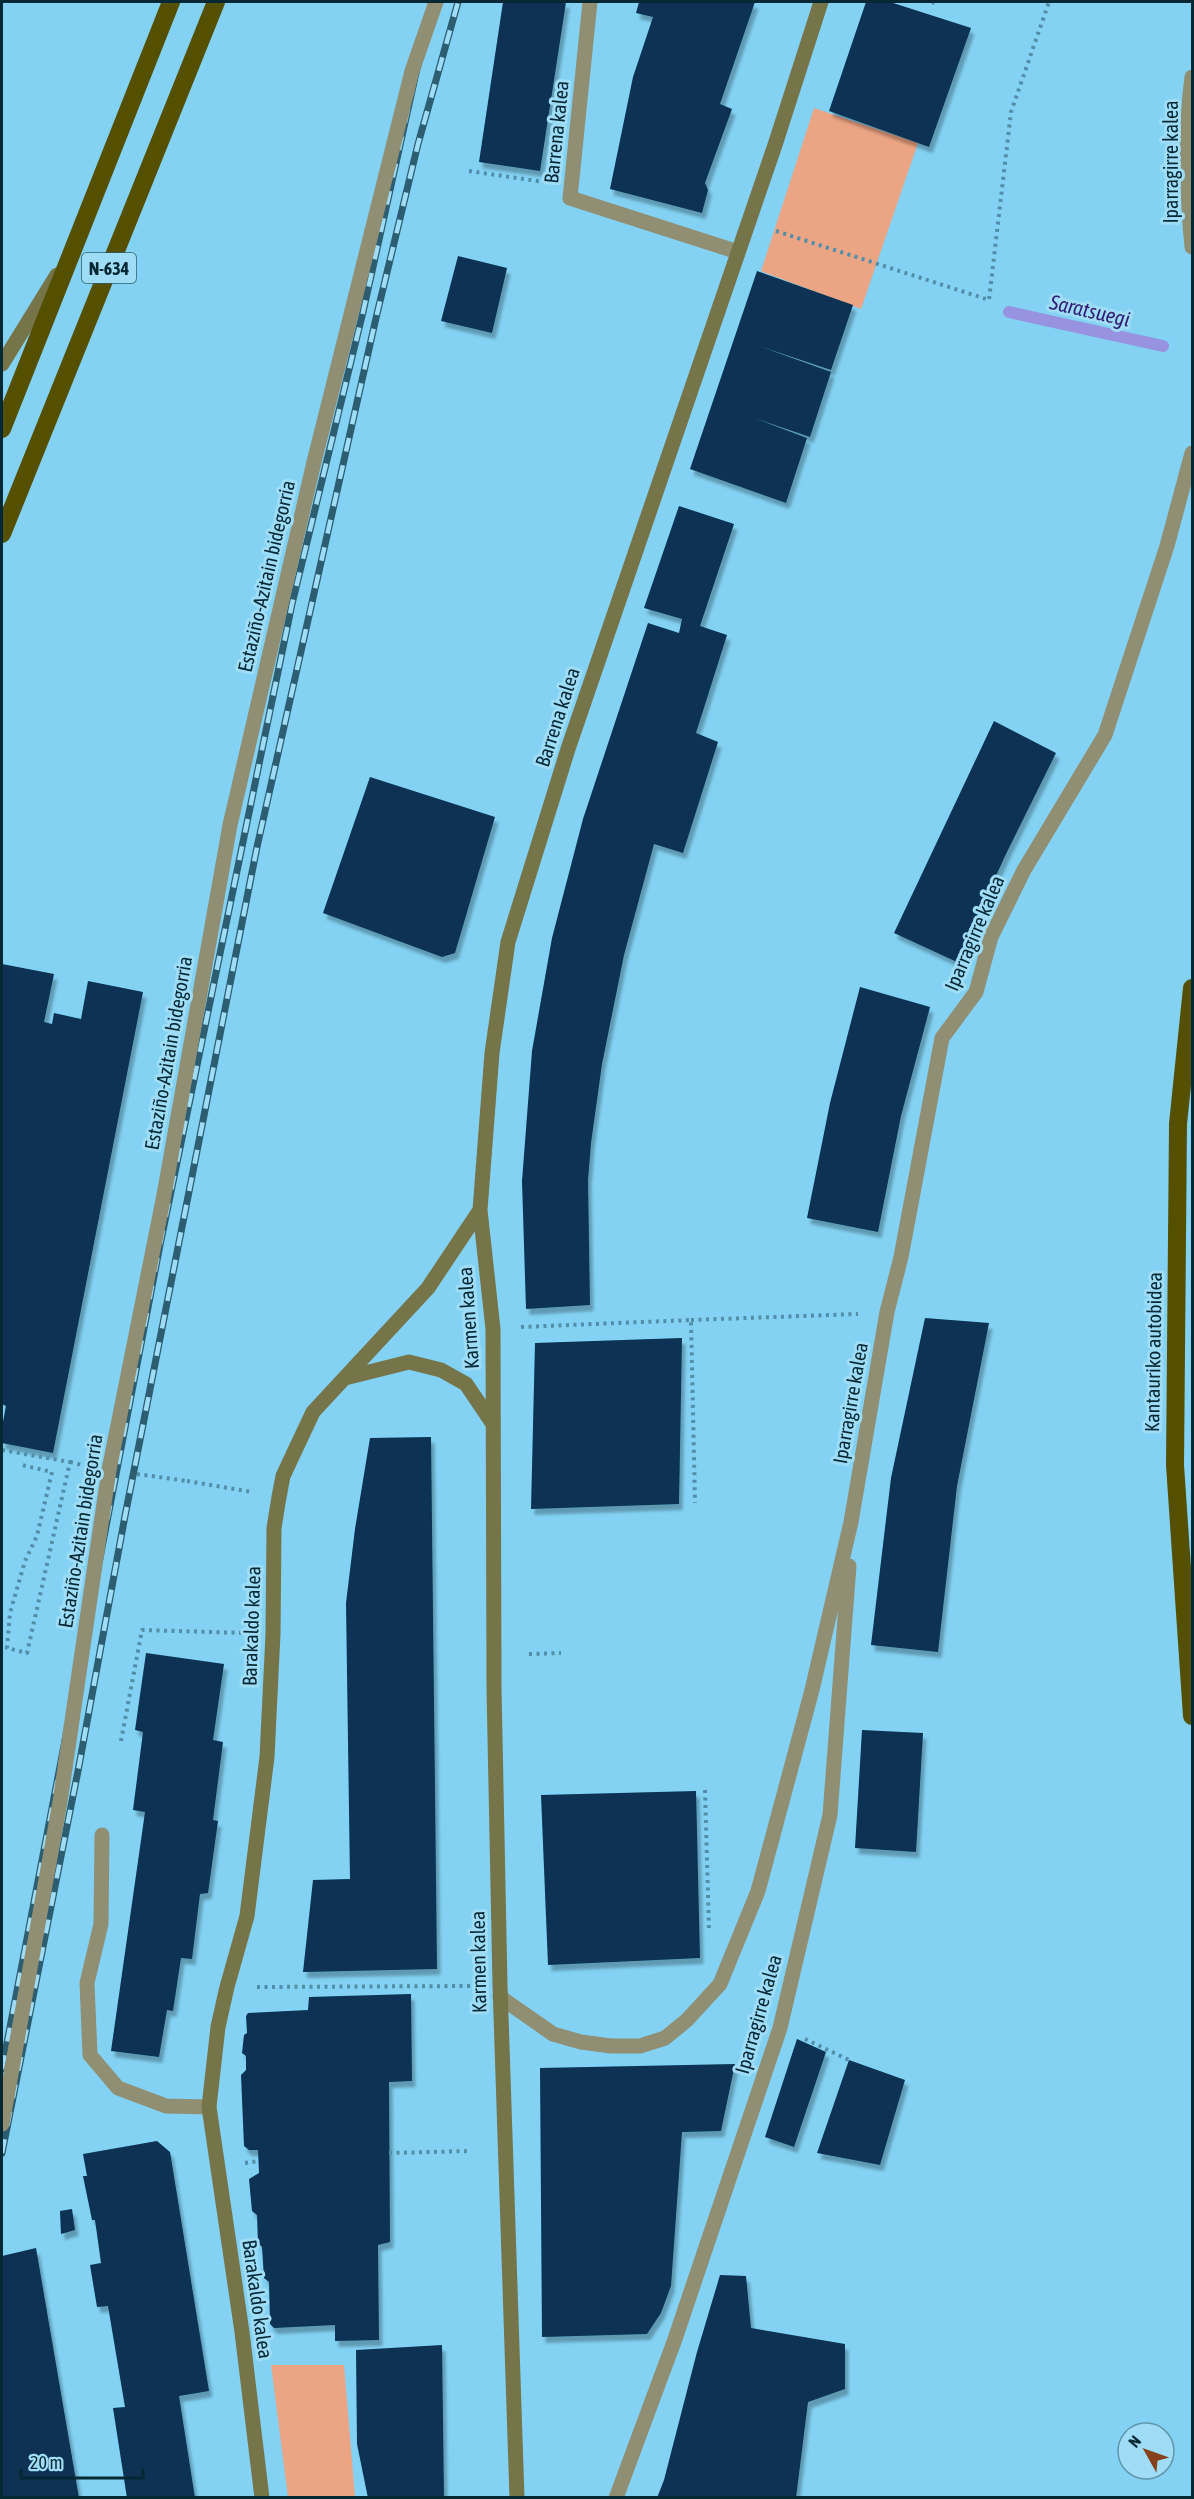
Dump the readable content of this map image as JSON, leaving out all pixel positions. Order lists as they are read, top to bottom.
{
  "streets": {
    "highway": ["N-634", "Kantauriko autobidea"],
    "street": [
      "Barrena kalea",
      "Iparragirre kalea",
      "Estaziño-Azitain bidegorria",
      "Karmen kalea",
      "Barakaldo kalea"
    ]
  },
  "crossings": [
    ["Barrena kalea", "Karmen kalea"],
    ["Barrena kalea", "Barakaldo kalea"],
    ["Iparragirre kalea", "Karmen kalea"],
    ["Karmen kalea", "Barakaldo kalea"]
  ],
  "water": ["Saratsuegi"],
  "scale_bar": "20 m",
  "north": "top left"
}
